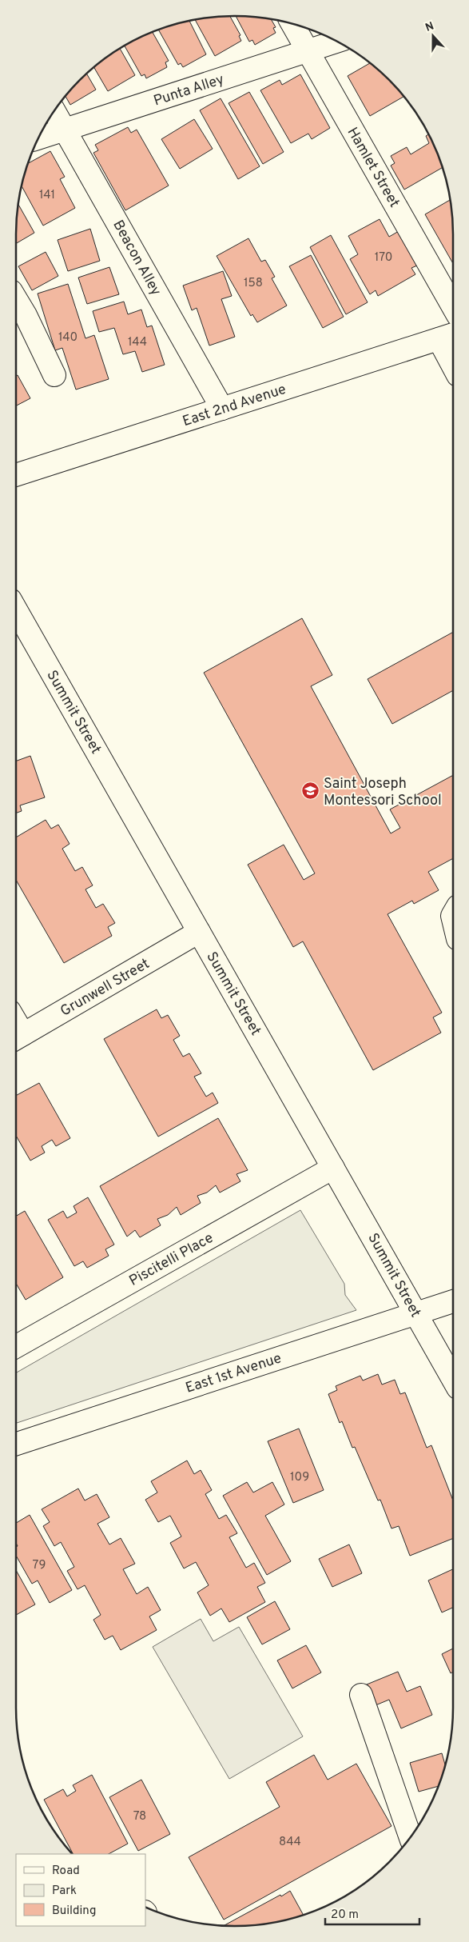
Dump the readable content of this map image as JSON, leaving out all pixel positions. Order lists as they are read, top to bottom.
{
  "streets": {
    "street": [
      "Punta Alley",
      "Hamlet Street",
      "Beacon Alley",
      "East 2nd Avenue",
      "Summit Street",
      "Grunwell Street",
      "Piscitelli Place",
      "East 1st Avenue"
    ]
  },
  "crossings": [
    ["Punta Alley", "Hamlet Street"],
    ["Punta Alley", "Beacon Alley"],
    ["Beacon Alley", "East 2nd Avenue"],
    ["Summit Street", "Grunwell Street"],
    ["Summit Street", "Piscitelli Place"],
    ["Summit Street", "East 1st Avenue"]
  ],
  "places": {
    "school or university": ["Saint Joseph Montessori School"]
  },
  "house_numbers": [
    "141",
    "170",
    "158",
    "140",
    "144",
    "109",
    "79",
    "78",
    "844"
  ],
  "legend": ["Road", "Park", "Building"],
  "scale_bar": "20 m",
  "north": "top"
}
